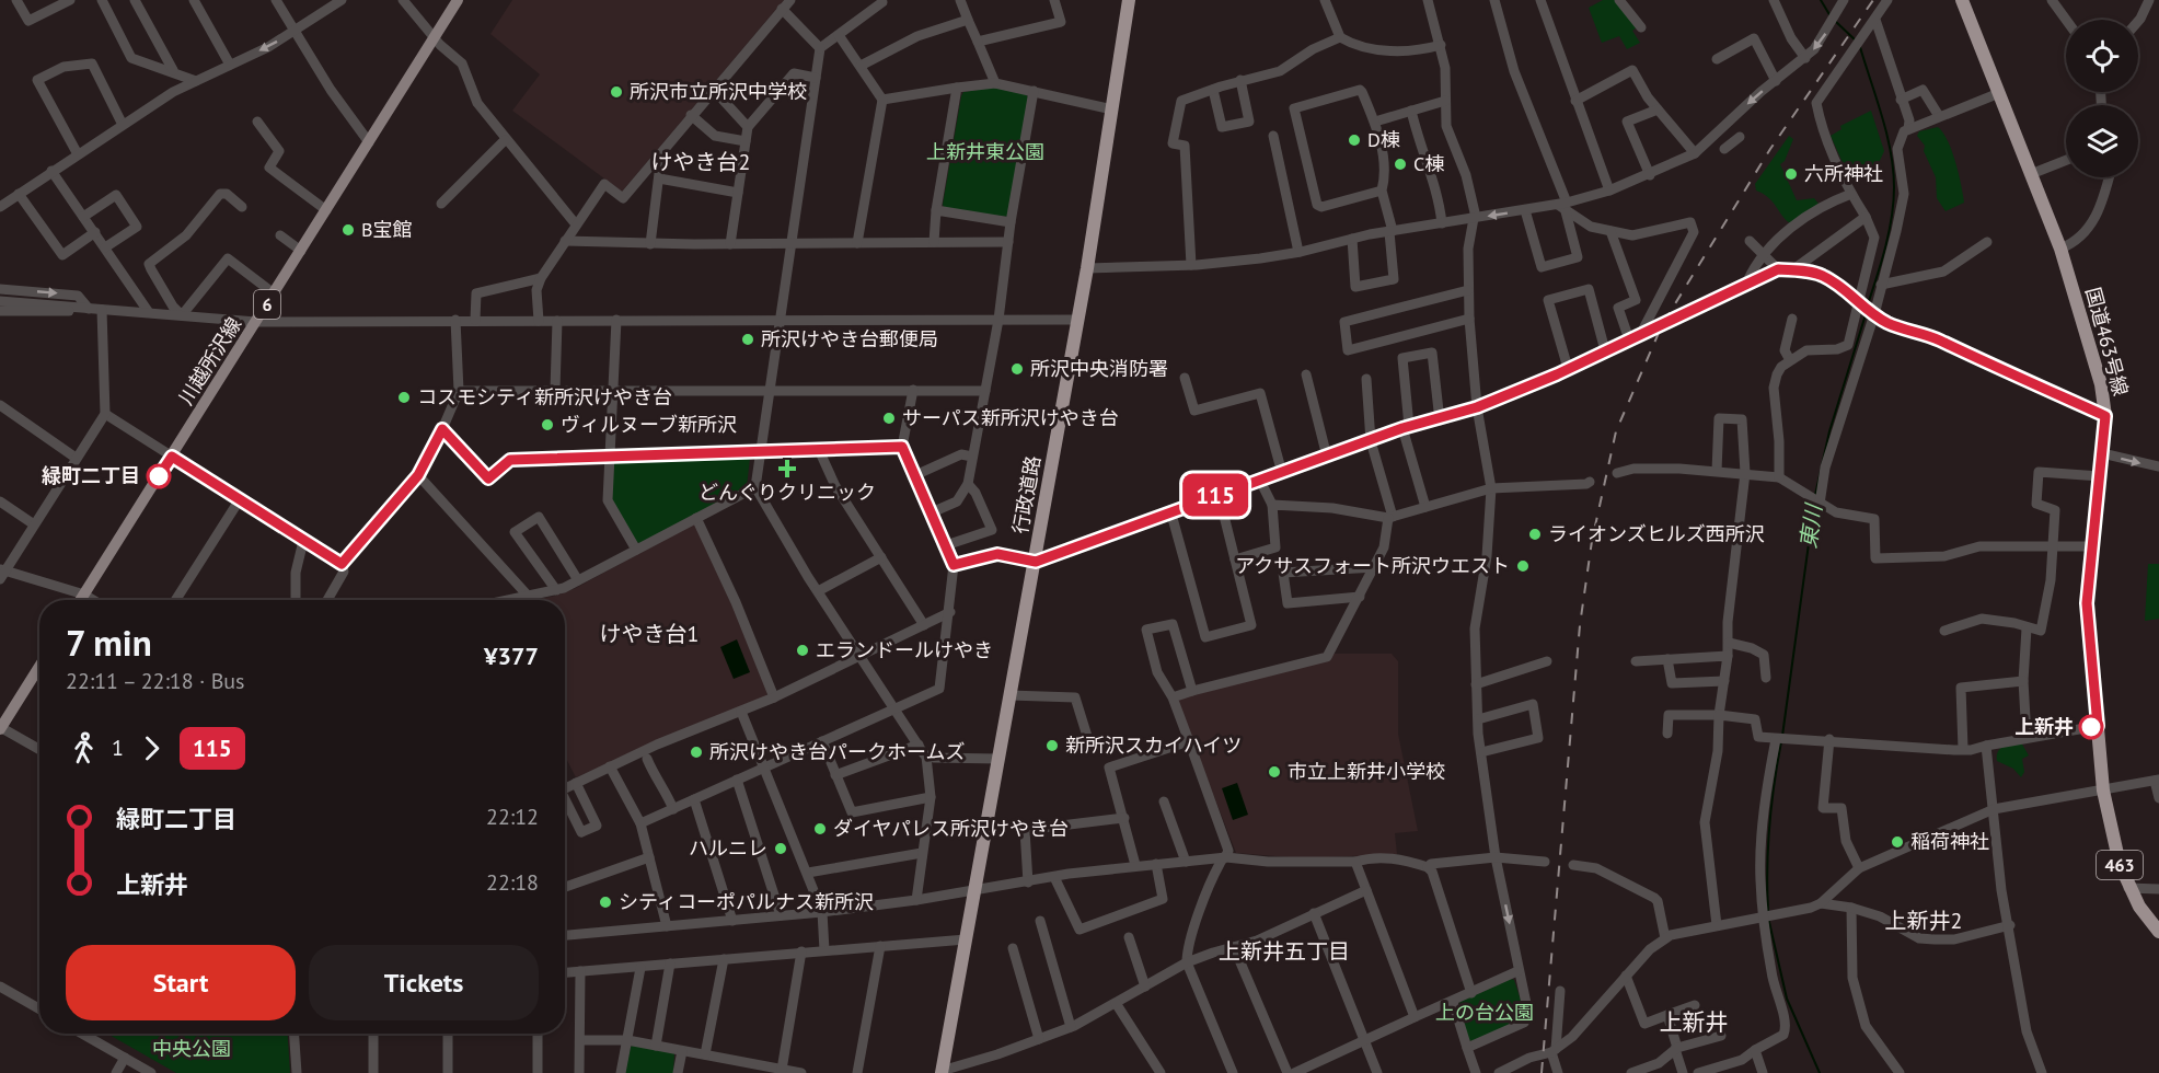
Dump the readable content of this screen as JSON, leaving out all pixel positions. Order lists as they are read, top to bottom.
{
  "streets": {
    "highway": ["国道463号線", "行政道路", "463"],
    "main road": ["6", "川越所沢線"]
  },
  "crossings": [
    ["国道463号線", "463"]
  ],
  "districts": [
    "けやき台2",
    "けやき台1",
    "上新井2",
    "上新井五丁目",
    "上新井"
  ],
  "water": ["東川"],
  "parks": ["上新井東公園", "上の台公園", "中央公園"],
  "places": {
    "other": [
      "所沢市立所沢中学校",
      "D棟",
      "C棟",
      "六所神社",
      "B宝館",
      "所沢けやき台郵便局",
      "所沢中央消防署",
      "コスモシティ新所沢けやき台",
      "サーパス新所沢けやき台",
      "ヴィルヌーブ新所沢",
      "緑町二丁目",
      "ライオンズヒルズ西所沢",
      "アクサスフォート所沢ウエスト",
      "エランドールけやき",
      "上新井",
      "新所沢スカイハイツ",
      "所沢けやき台パークホームズ",
      "市立上新井小学校",
      "ダイヤパレス所沢けやき台",
      "稲荷神社",
      "ハルニレ",
      "シティコーポパルナス新所沢"
    ],
    "health": ["どんぐりクリニック"]
  },
  "lines": ["bus line 115"],
  "page": {
    "on_map": "115",
    "heading": ["7 min", "22:11 – 22:18 · Bus", "¥377"],
    "legs": ["1", "115"],
    "list": [
      {
        "name": "緑町二丁目",
        "value": "22:12"
      },
      {
        "name": "上新井",
        "value": "22:18"
      }
    ],
    "buttons": ["Start", "Tickets"]
  }
}
